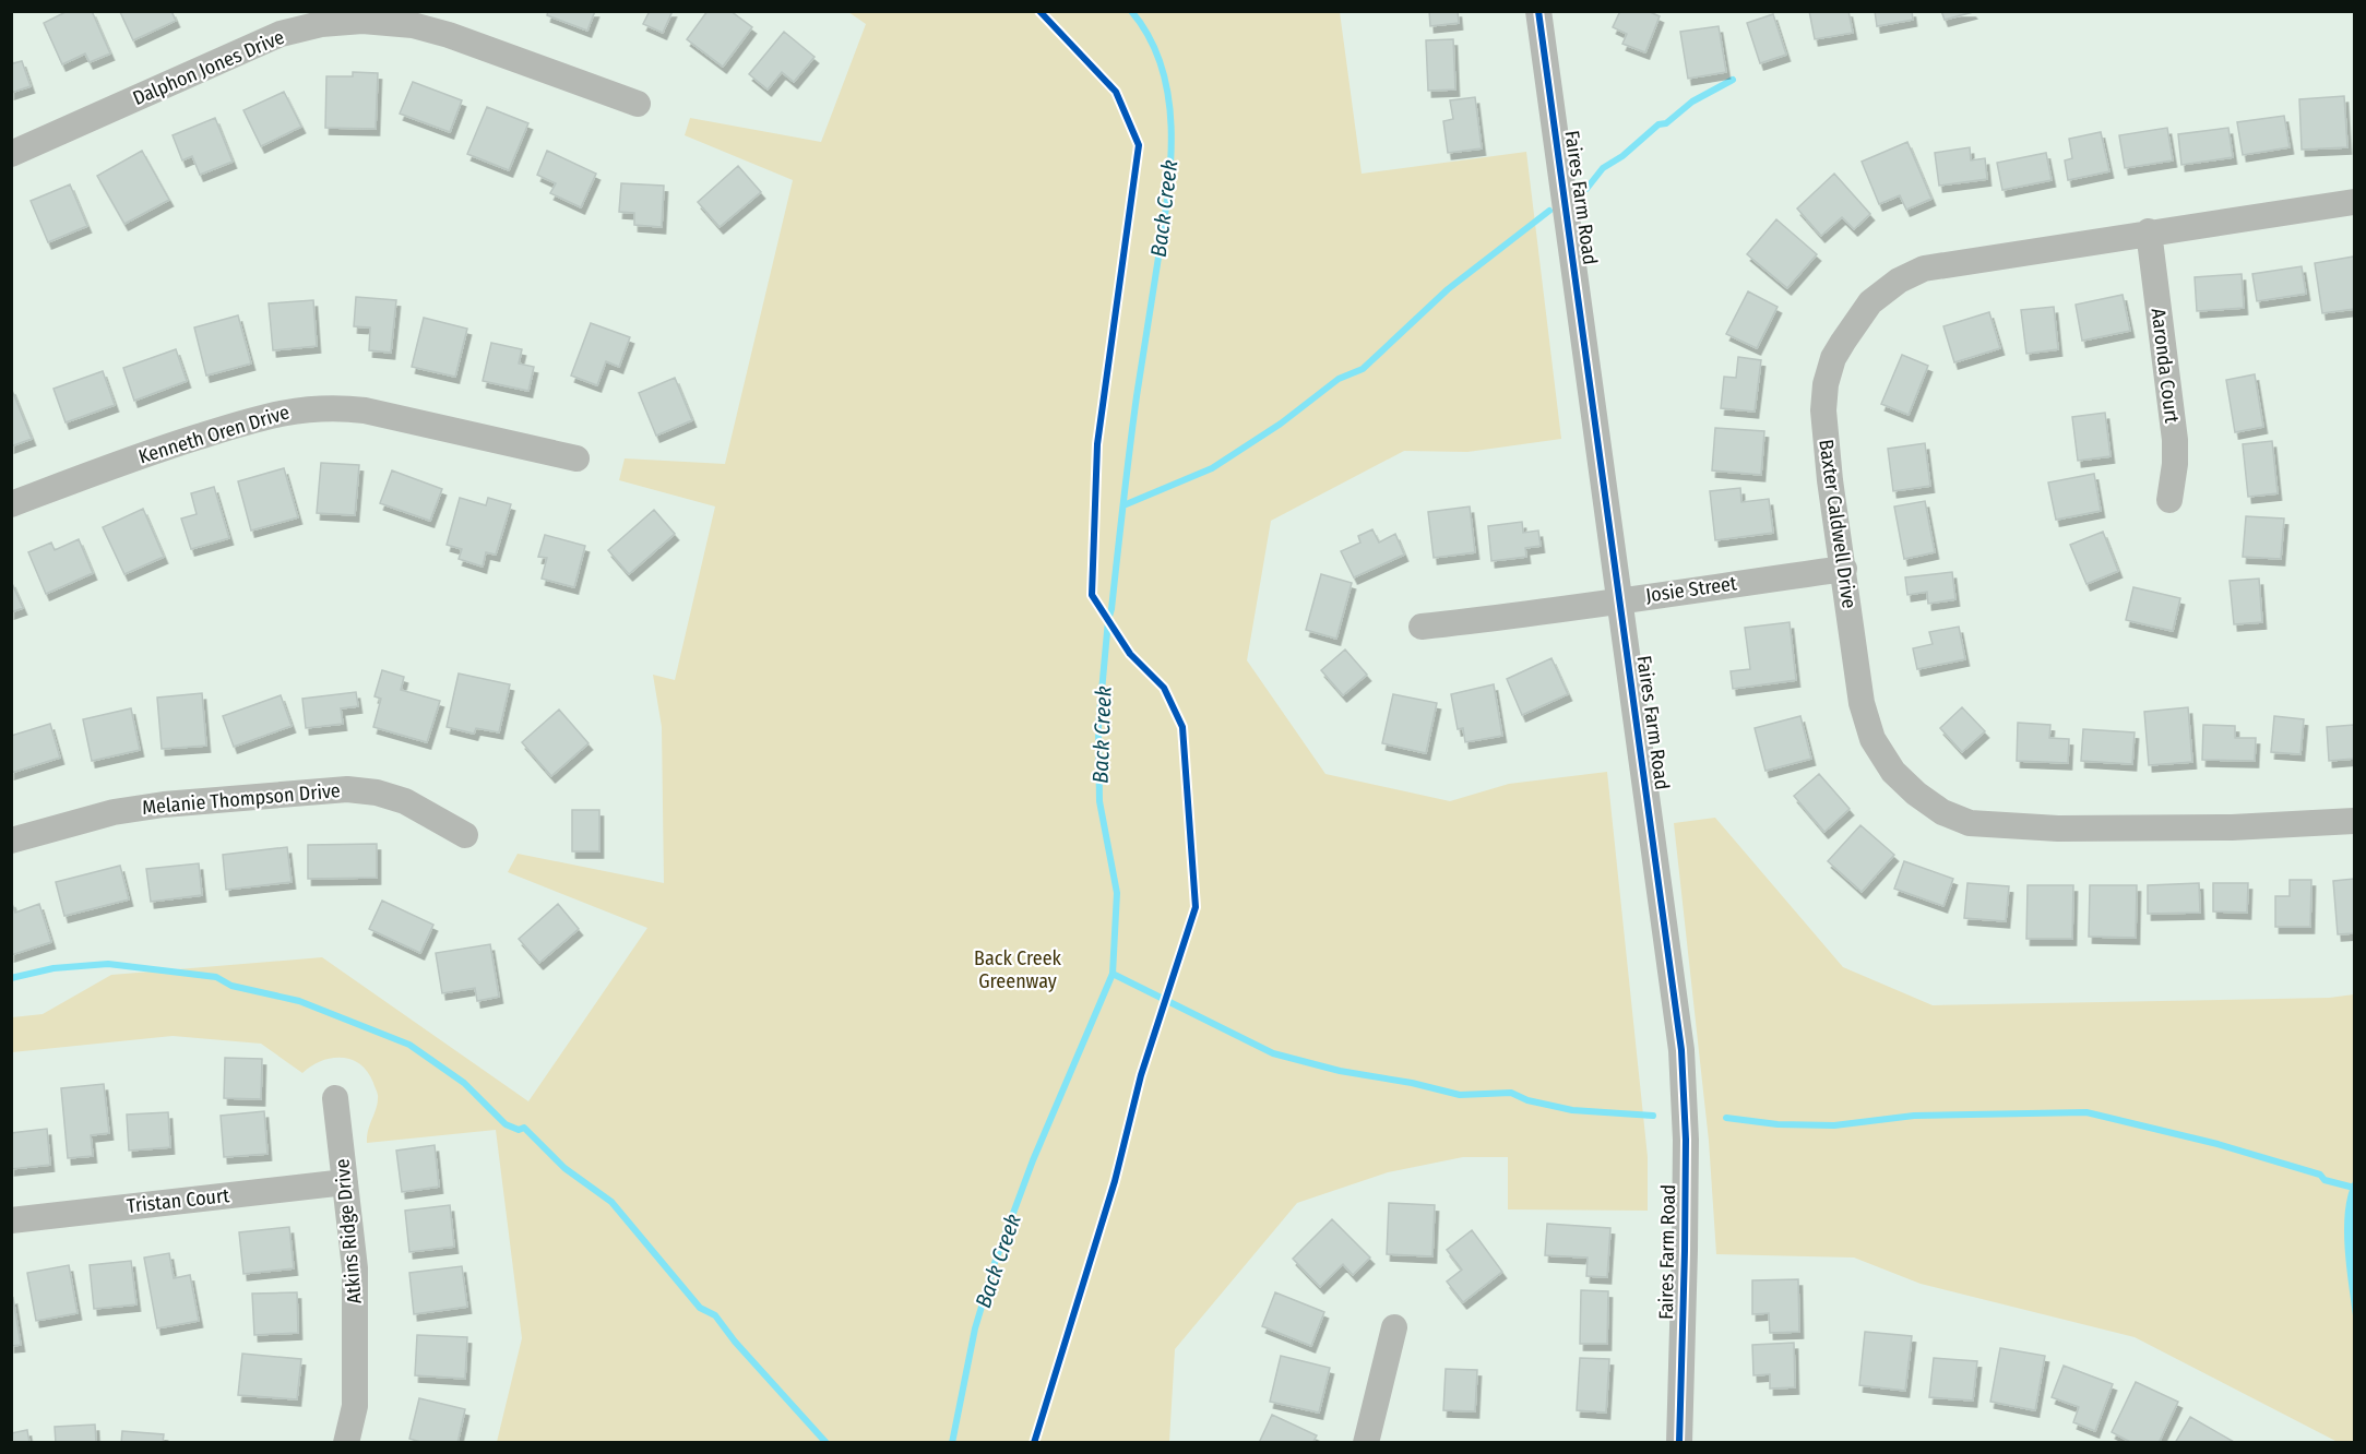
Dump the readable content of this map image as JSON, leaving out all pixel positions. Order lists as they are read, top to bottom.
{
  "streets": {
    "street": [
      "Dalphon Jones Drive",
      "Faires Farm Road",
      "Aaronda Court",
      "Kenneth Oren Drive",
      "Baxter Caldwell Drive",
      "Josie Street",
      "Melanie Thompson Drive",
      "Tristan Court",
      "Atkins Ridge Drive"
    ]
  },
  "crossings": [
    ["Faires Farm Road", "Josie Street"],
    ["Aaronda Court", "Baxter Caldwell Drive"],
    ["Baxter Caldwell Drive", "Josie Street"],
    ["Tristan Court", "Atkins Ridge Drive"]
  ],
  "water": ["Back Creek"],
  "parks": ["Back Creek Greenway"]
}
